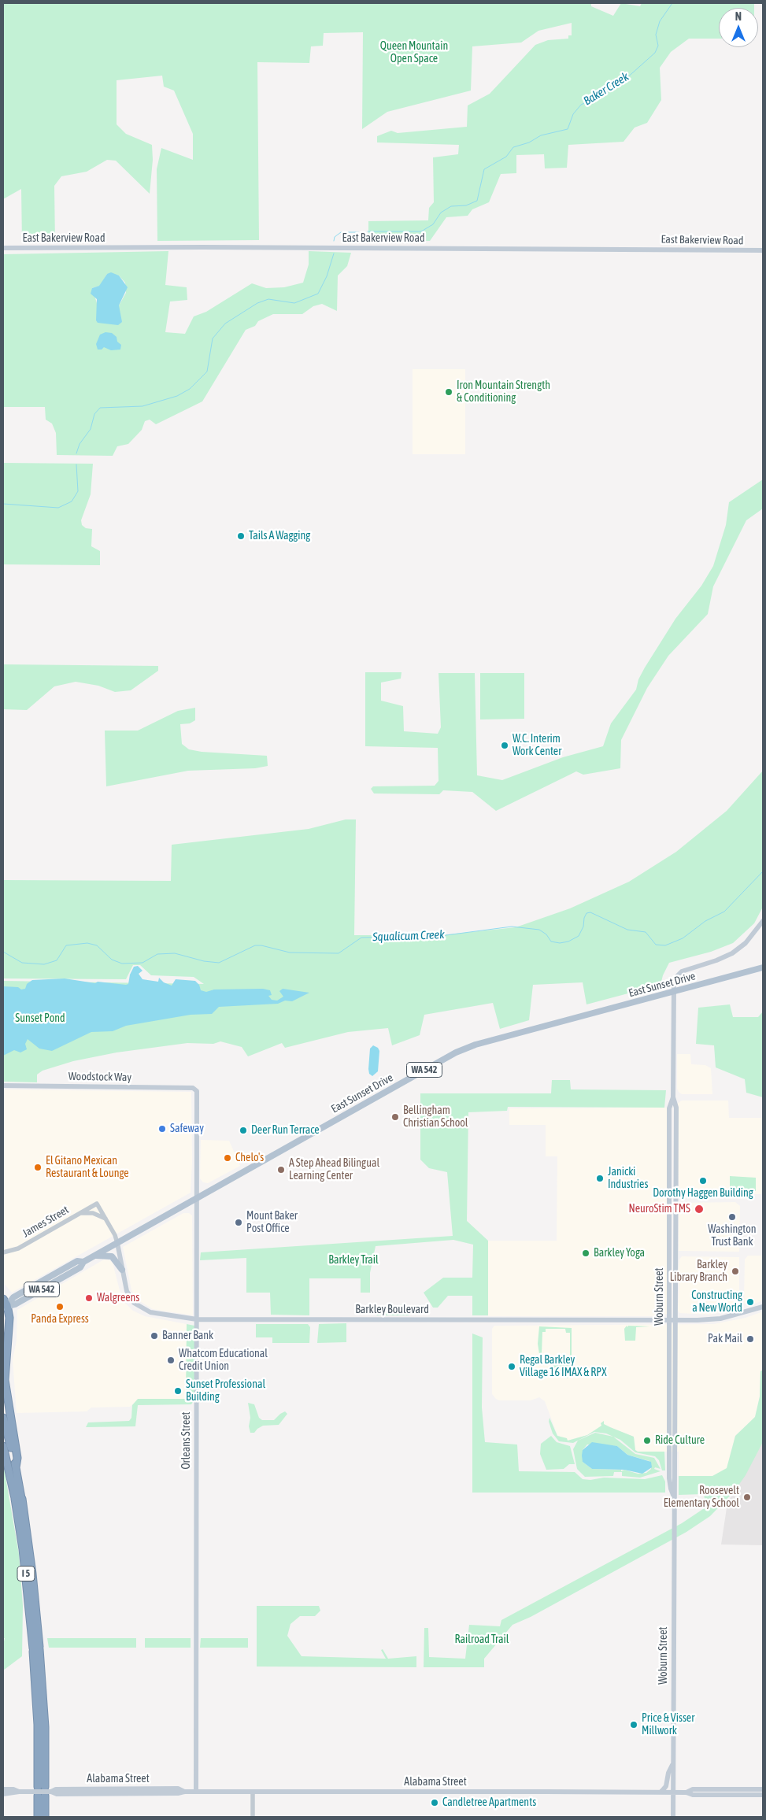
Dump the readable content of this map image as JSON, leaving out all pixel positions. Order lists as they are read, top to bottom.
{
  "streets": {
    "highway": ["I 5"],
    "main road": [
      "East Bakerview Road",
      "East Sunset Drive",
      "WA 542",
      "Woodstock Way",
      "Woburn Street",
      "Barkley Boulevard",
      "Orleans Street",
      "Alabama Street"
    ],
    "street": ["James Street"]
  },
  "crossings": [
    ["East Sunset Drive", "Woburn Street"],
    ["East Sunset Drive", "Barkley Boulevard"],
    ["East Sunset Drive", "Orleans Street"],
    ["Woodstock Way", "Orleans Street"],
    ["James Street", "Barkley Boulevard"],
    ["Woburn Street", "Barkley Boulevard"],
    ["Woburn Street", "Alabama Street"],
    ["Barkley Boulevard", "Orleans Street"],
    ["Orleans Street", "Alabama Street"]
  ],
  "water": ["Baker Creek", "Squalicum Creek"],
  "parks": [
    "Queen Mountain Open Space",
    "Sunset Pond",
    "Barkley Trail",
    "Railroad Trail"
  ],
  "places": [
    "Iron Mountain Strength & Conditioning",
    "Tails A Wagging",
    "W.C. Interim Work Center",
    "Bellingham Christian School",
    "Safeway",
    "Deer Run Terrace",
    "Chelo's",
    "El Gitano Mexican Restaurant & Lounge",
    "A Step Ahead Bilingual Learning Center",
    "Janicki Industries",
    "Dorothy Haggen Building",
    "NeuroStim TMS",
    "Washington Trust Bank",
    "Mount Baker Post Office",
    "Barkley Yoga",
    "Barkley Library Branch",
    "Walgreens",
    "Constructing a New World",
    "Panda Express",
    "Banner Bank",
    "Pak Mail",
    "Whatcom Educational Credit Union",
    "Regal Barkley Village 16 IMAX & RPX",
    "Sunset Professional Building",
    "Ride Culture",
    "Roosevelt Elementary School",
    "Price & Visser Millwork",
    "Candletree Apartments"
  ],
  "north": "top"
}
